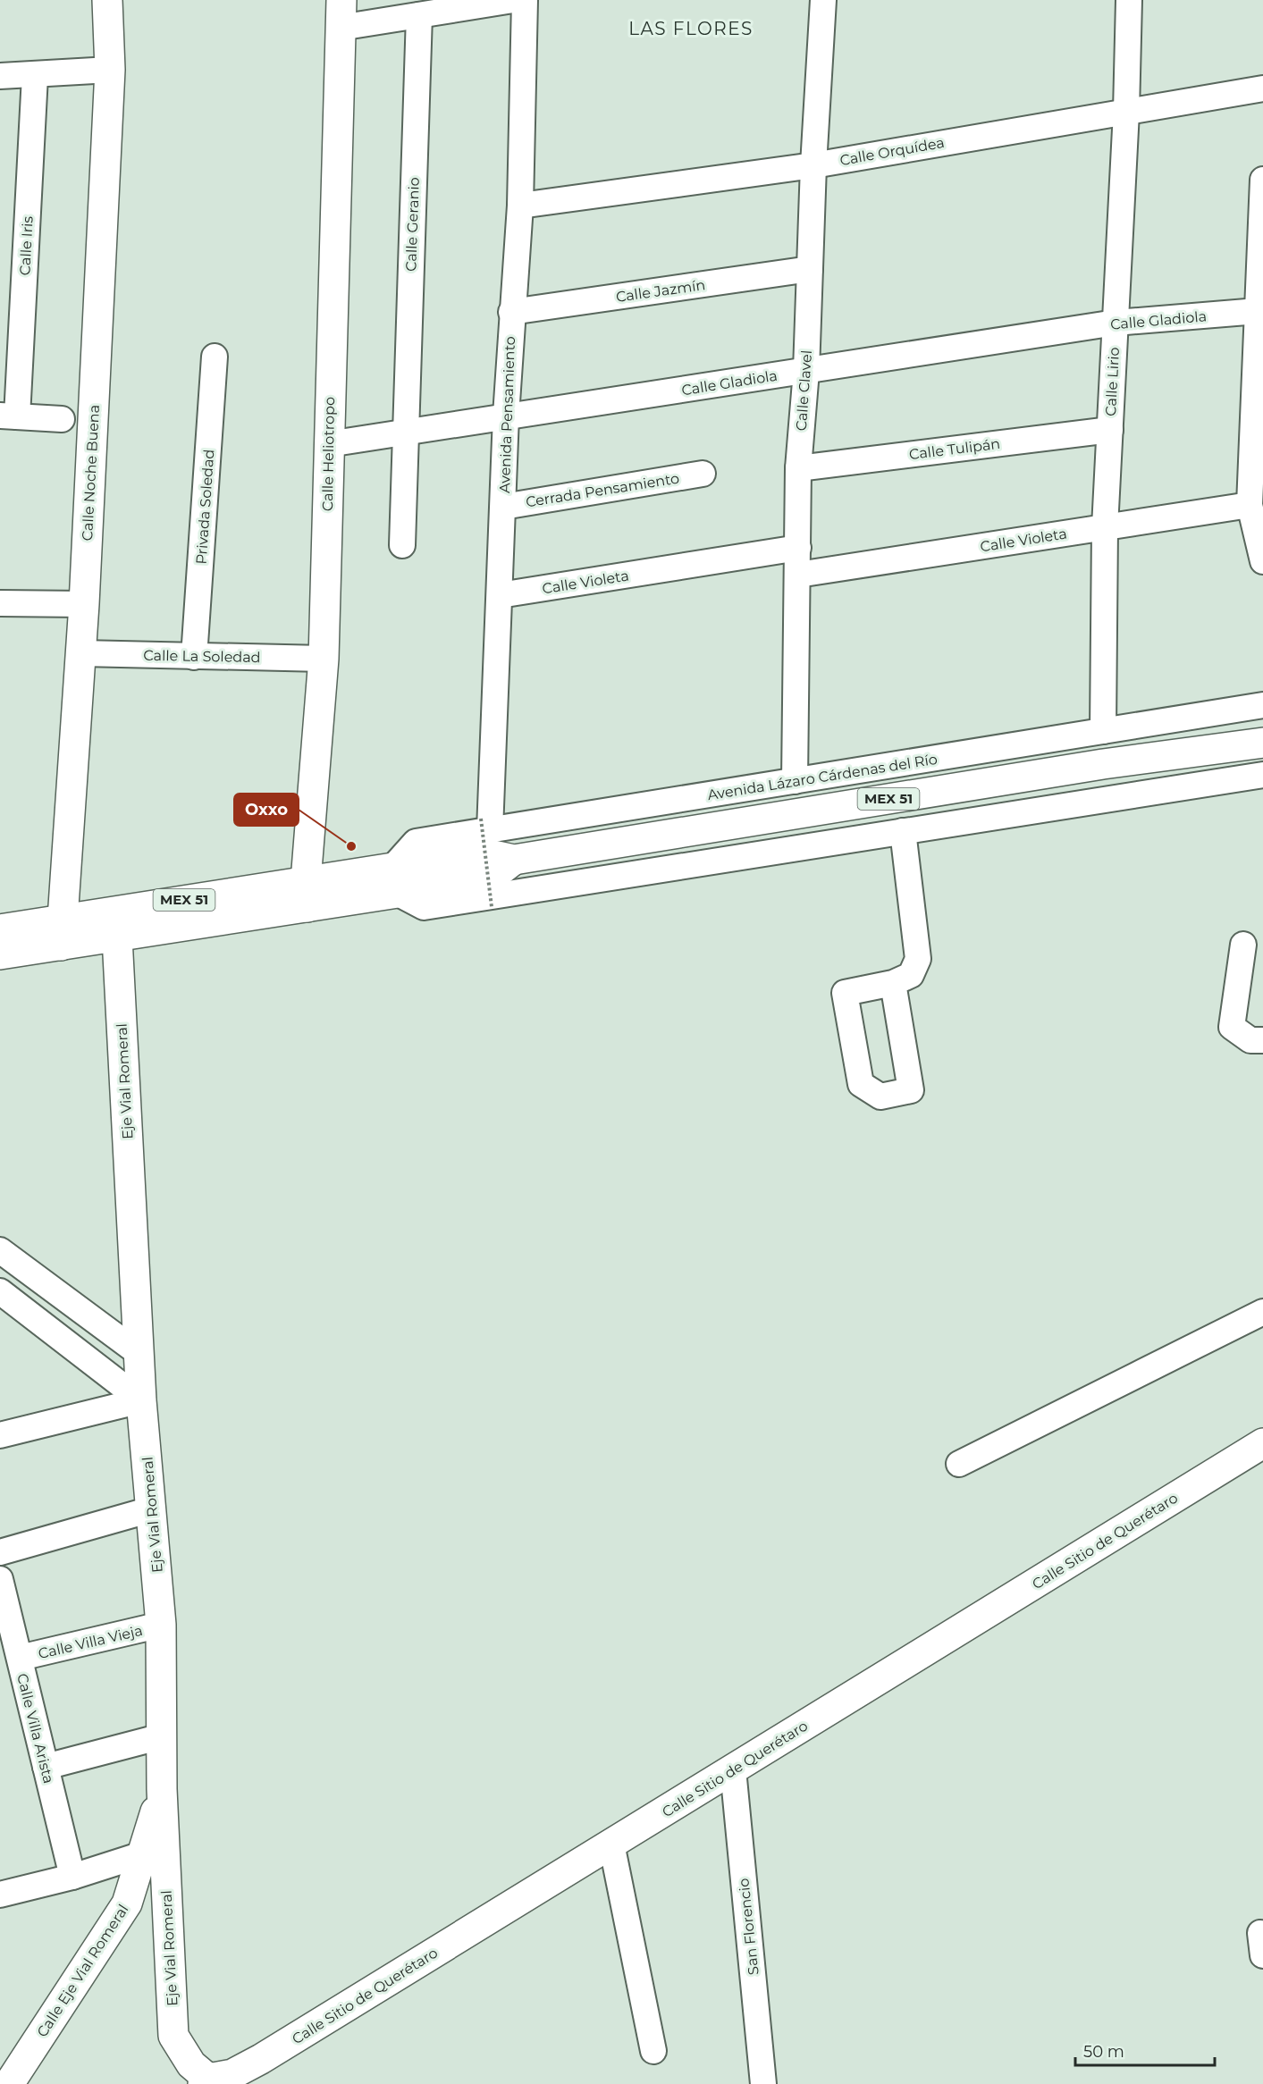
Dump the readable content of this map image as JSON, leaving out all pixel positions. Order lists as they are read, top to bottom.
{
  "streets": {
    "main road": [
      "Calle Heliotropo",
      "Calle Noche Buena",
      "MEX 51",
      "Eje Vial Romeral",
      "Calle Sitio de Querétaro",
      "Calle Eje Vial Romeral"
    ],
    "street": [
      "Calle Orquídea",
      "Calle Geranio",
      "Calle Iris",
      "Calle Jazmín",
      "Calle Gladiola",
      "Calle Lirio",
      "Calle Clavel",
      "Avenida Pensamiento",
      "Calle Tulipán",
      "Cerrada Pensamiento",
      "Privada Soledad",
      "Calle Violeta",
      "Calle La Soledad",
      "Avenida Lázaro Cárdenas del Río",
      "Calle Villa Vieja",
      "Calle Villa Arista",
      "San Florencio"
    ]
  },
  "crossings": [
    ["Calle Orquídea", "Calle Lirio"],
    ["Calle Orquídea", "Calle Clavel"],
    ["Calle Orquídea", "Avenida Pensamiento"],
    ["Calle Geranio", "Calle Gladiola"],
    ["Calle Jazmín", "Calle Clavel"],
    ["Calle Jazmín", "Avenida Pensamiento"],
    ["Calle Gladiola", "Calle Lirio"],
    ["Calle Gladiola", "Calle Clavel"],
    ["Calle Gladiola", "Avenida Pensamiento"],
    ["Calle Gladiola", "Calle Heliotropo"],
    ["Calle Lirio", "Calle Tulipán"],
    ["Calle Lirio", "Calle Violeta"],
    ["Calle Lirio", "Avenida Lázaro Cárdenas del Río"],
    ["Calle Clavel", "Calle Tulipán"],
    ["Calle Clavel", "Calle Violeta"],
    ["Calle Clavel", "Avenida Lázaro Cárdenas del Río"],
    ["Avenida Pensamiento", "Cerrada Pensamiento"],
    ["Avenida Pensamiento", "Calle Violeta"],
    ["Avenida Pensamiento", "Avenida Lázaro Cárdenas del Río"],
    ["Calle Heliotropo", "Calle La Soledad"],
    ["Calle Heliotropo", "MEX 51"],
    ["Calle Noche Buena", "Calle La Soledad"],
    ["Calle Noche Buena", "MEX 51"],
    ["Privada Soledad", "Calle La Soledad"],
    ["Avenida Lázaro Cárdenas del Río", "MEX 51"],
    ["MEX 51", "Eje Vial Romeral"],
    ["Eje Vial Romeral", "Calle Sitio de Querétaro"],
    ["Eje Vial Romeral", "Calle Villa Vieja"],
    ["Eje Vial Romeral", "Calle Eje Vial Romeral"],
    ["Calle Sitio de Querétaro", "San Florencio"],
    ["Calle Villa Vieja", "Calle Villa Arista"]
  ],
  "districts": ["LAS FLORES"],
  "places": ["Oxxo"],
  "scale_bar": "50 m"
}
